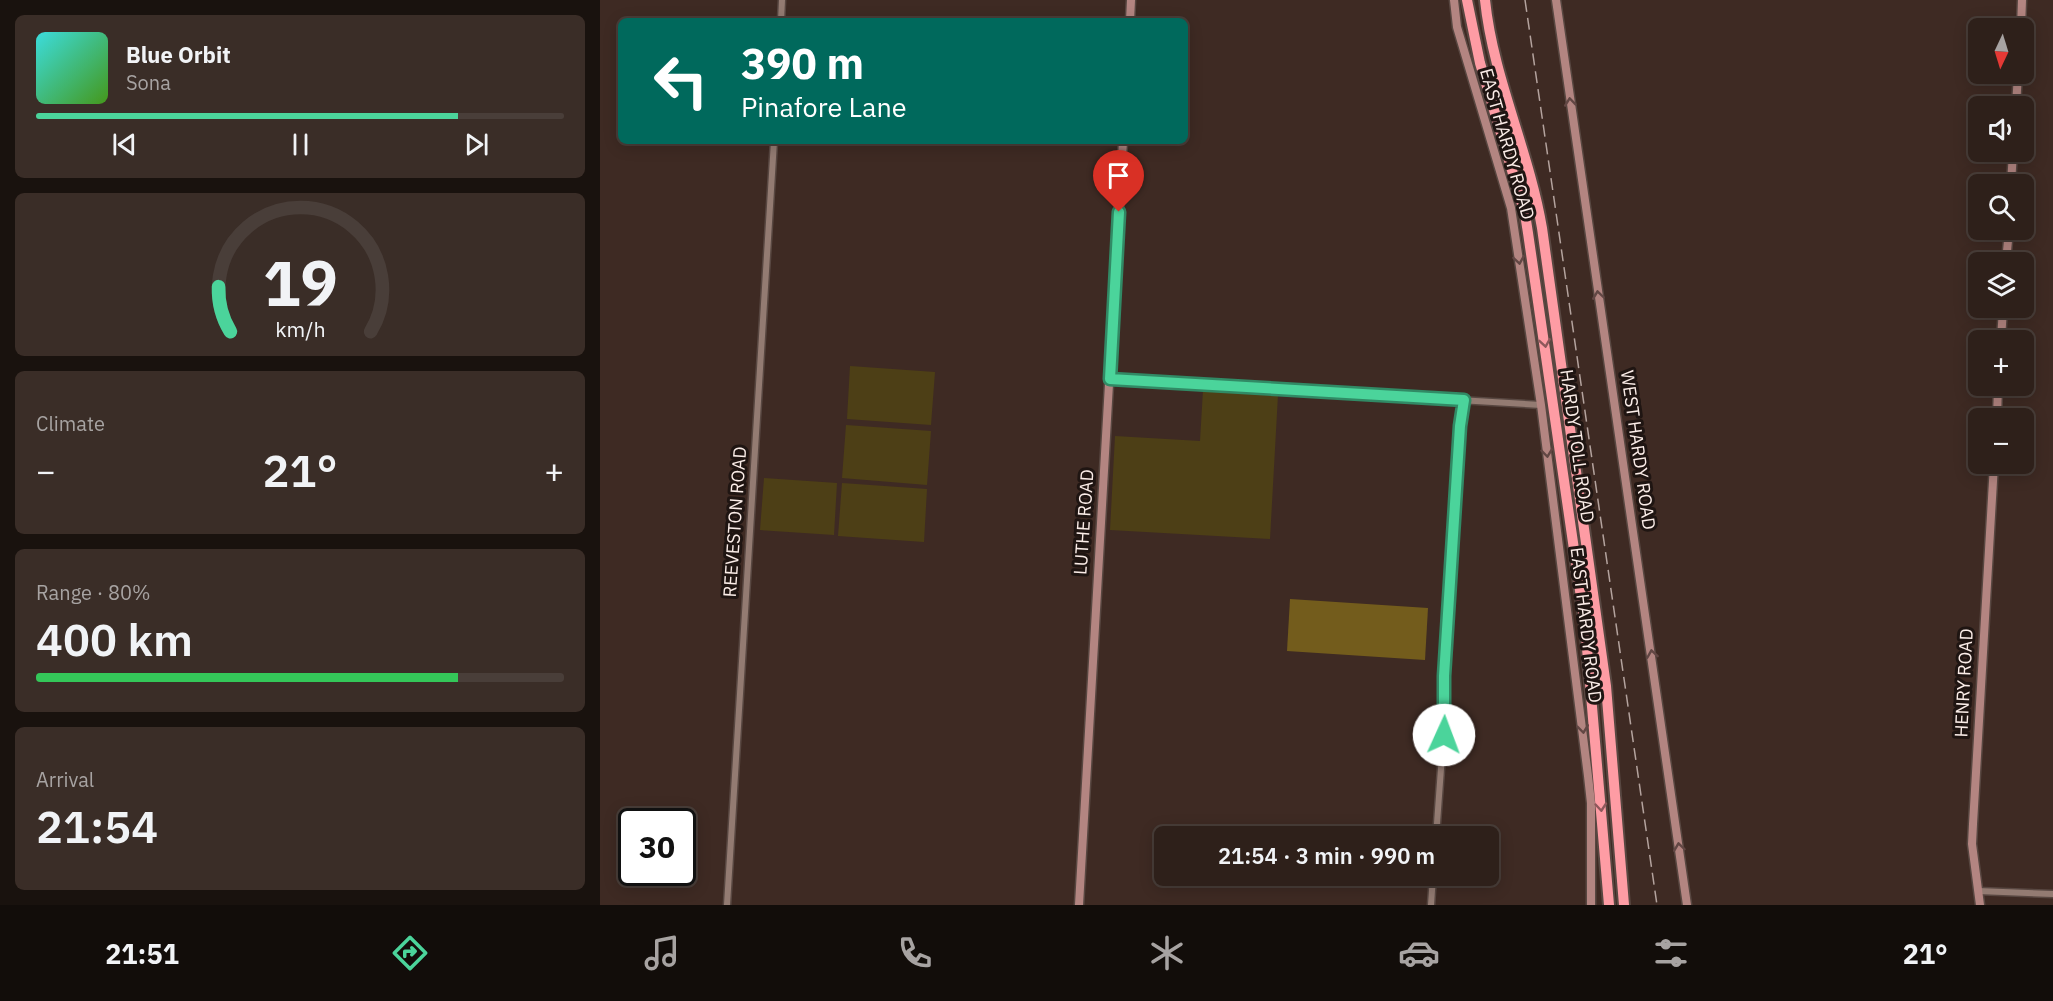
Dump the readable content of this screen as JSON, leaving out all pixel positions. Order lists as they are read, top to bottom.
{
  "streets": {
    "highway": ["HARDY TOLL ROAD"],
    "main road": [
      "EAST HARDY ROAD",
      "WEST HARDY ROAD",
      "LUTHE ROAD",
      "HENRY ROAD"
    ],
    "street": ["REEVESTON ROAD"]
  },
  "one_way": ["EAST HARDY ROAD", "WEST HARDY ROAD"],
  "north": "bottom",
  "page": {
    "map_buttons": ["+", "−"],
    "turn": ["390 m", "Pinafore Lane"],
    "song": ["Blue Orbit", "Sona"],
    "tile": [
      "Climate",
      ["Range · 80%", "400 km"],
      ["Arrival", "21:54"]
    ],
    "heat": ["−", "21°", "+"],
    "limit": "30",
    "trip": "21:54 · 3 min · 990 m",
    "tabs": ["21:51", "21°"],
    "gauge": ["19", "km/h"]
  }
}
